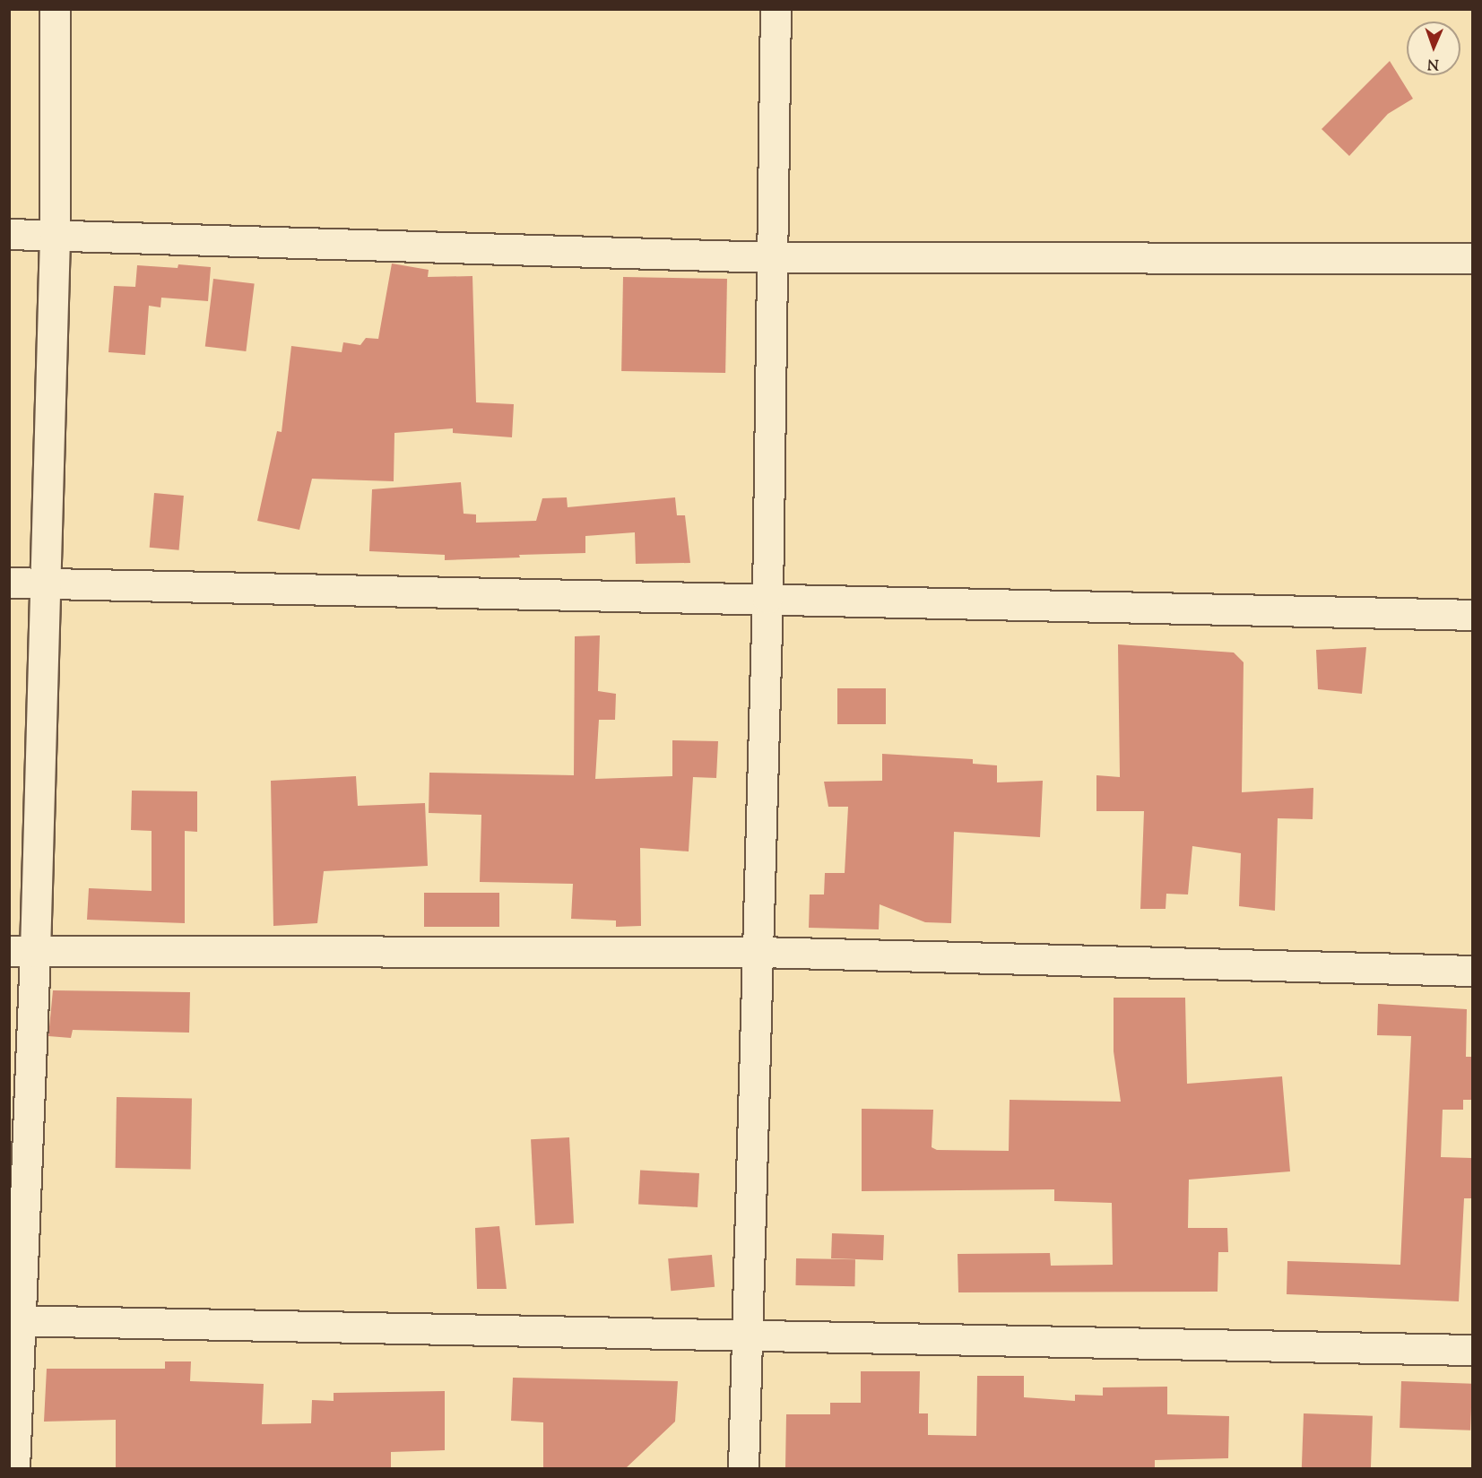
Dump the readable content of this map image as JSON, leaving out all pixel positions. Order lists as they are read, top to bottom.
{
  "north": "bottom"
}
